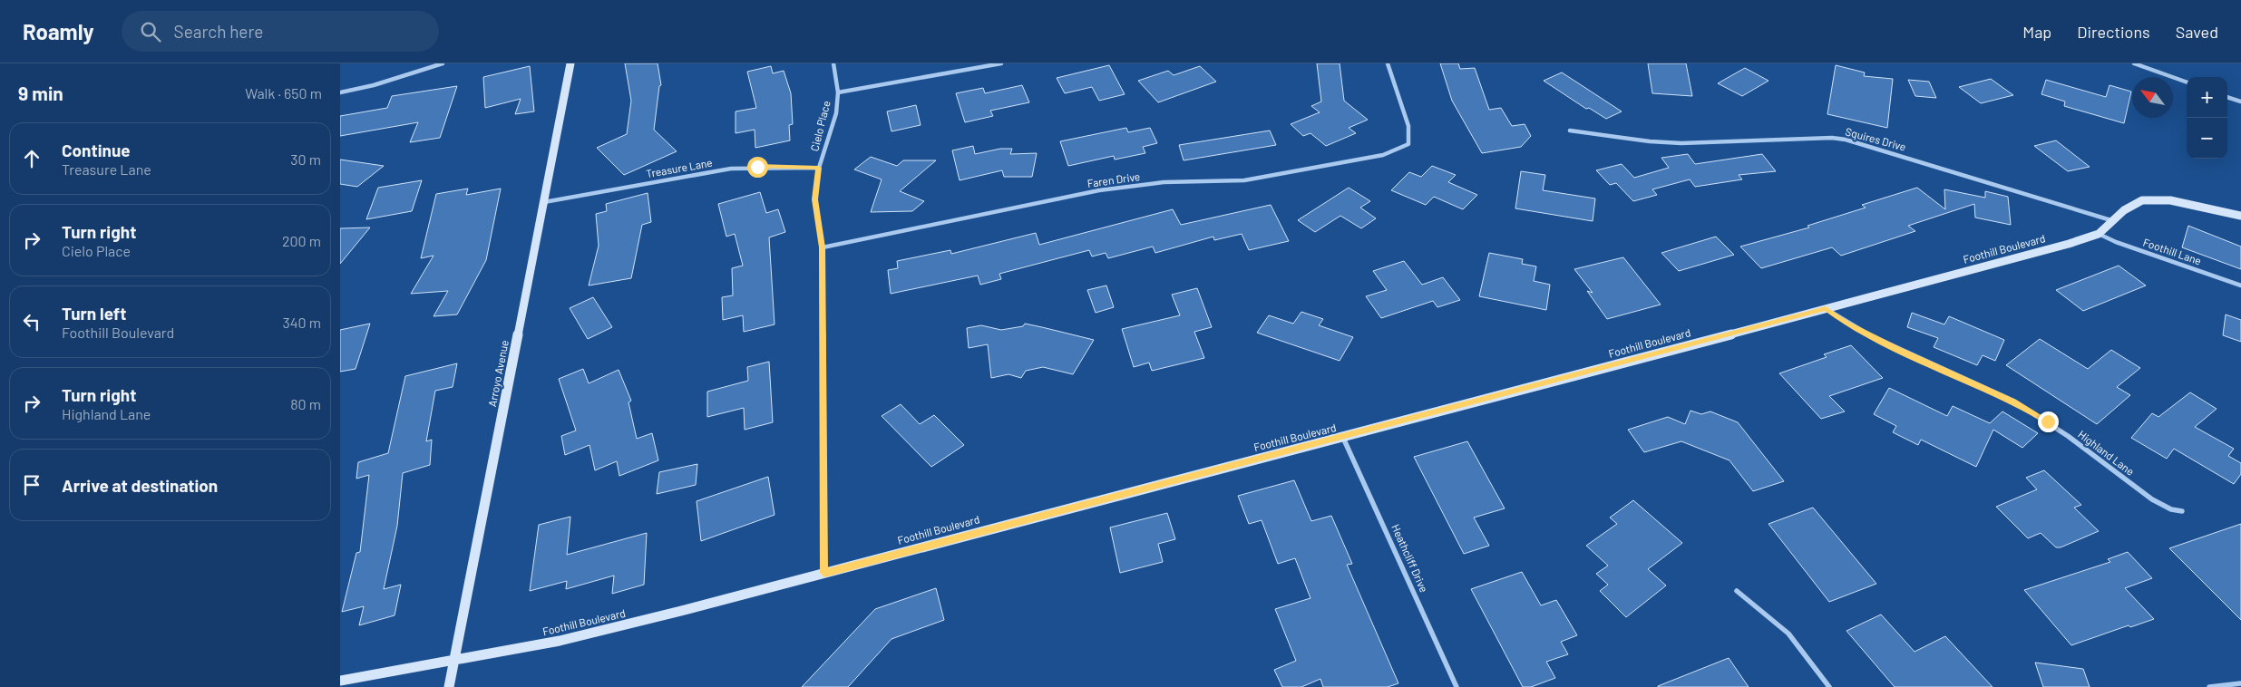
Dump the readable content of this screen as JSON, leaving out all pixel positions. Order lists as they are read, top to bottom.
{
  "streets": {
    "street": [
      "Cielo Place",
      "Squires Drive",
      "Treasure Lane",
      "Faren Drive",
      "Foothill Boulevard",
      "Foothill Lane",
      "Arroyo Avenue",
      "Highland Lane",
      "Heathcliff Drive"
    ]
  },
  "crossings": [
    ["Cielo Place", "Treasure Lane"],
    ["Cielo Place", "Faren Drive"],
    ["Cielo Place", "Foothill Boulevard"],
    ["Squires Drive", "Foothill Boulevard"],
    ["Treasure Lane", "Arroyo Avenue"],
    ["Foothill Boulevard", "Foothill Lane"],
    ["Foothill Boulevard", "Arroyo Avenue"],
    ["Foothill Boulevard", "Highland Lane"],
    ["Foothill Boulevard", "Heathcliff Drive"]
  ],
  "north": "top left",
  "page": {
    "header": "Roamly",
    "search": "Search here",
    "nav": ["Map", "Directions", "Saved"],
    "heading": ["9 min", "Walk · 650 m"],
    "map_buttons": ["+", "−"],
    "list": [
      ["Continue", "Treasure Lane", "30 m"],
      ["Turn right", "Cielo Place", "200 m"],
      ["Turn left", "Foothill Boulevard", "340 m"],
      ["Turn right", "Highland Lane", "80 m"],
      "Arrive at destination"
    ]
  }
}
